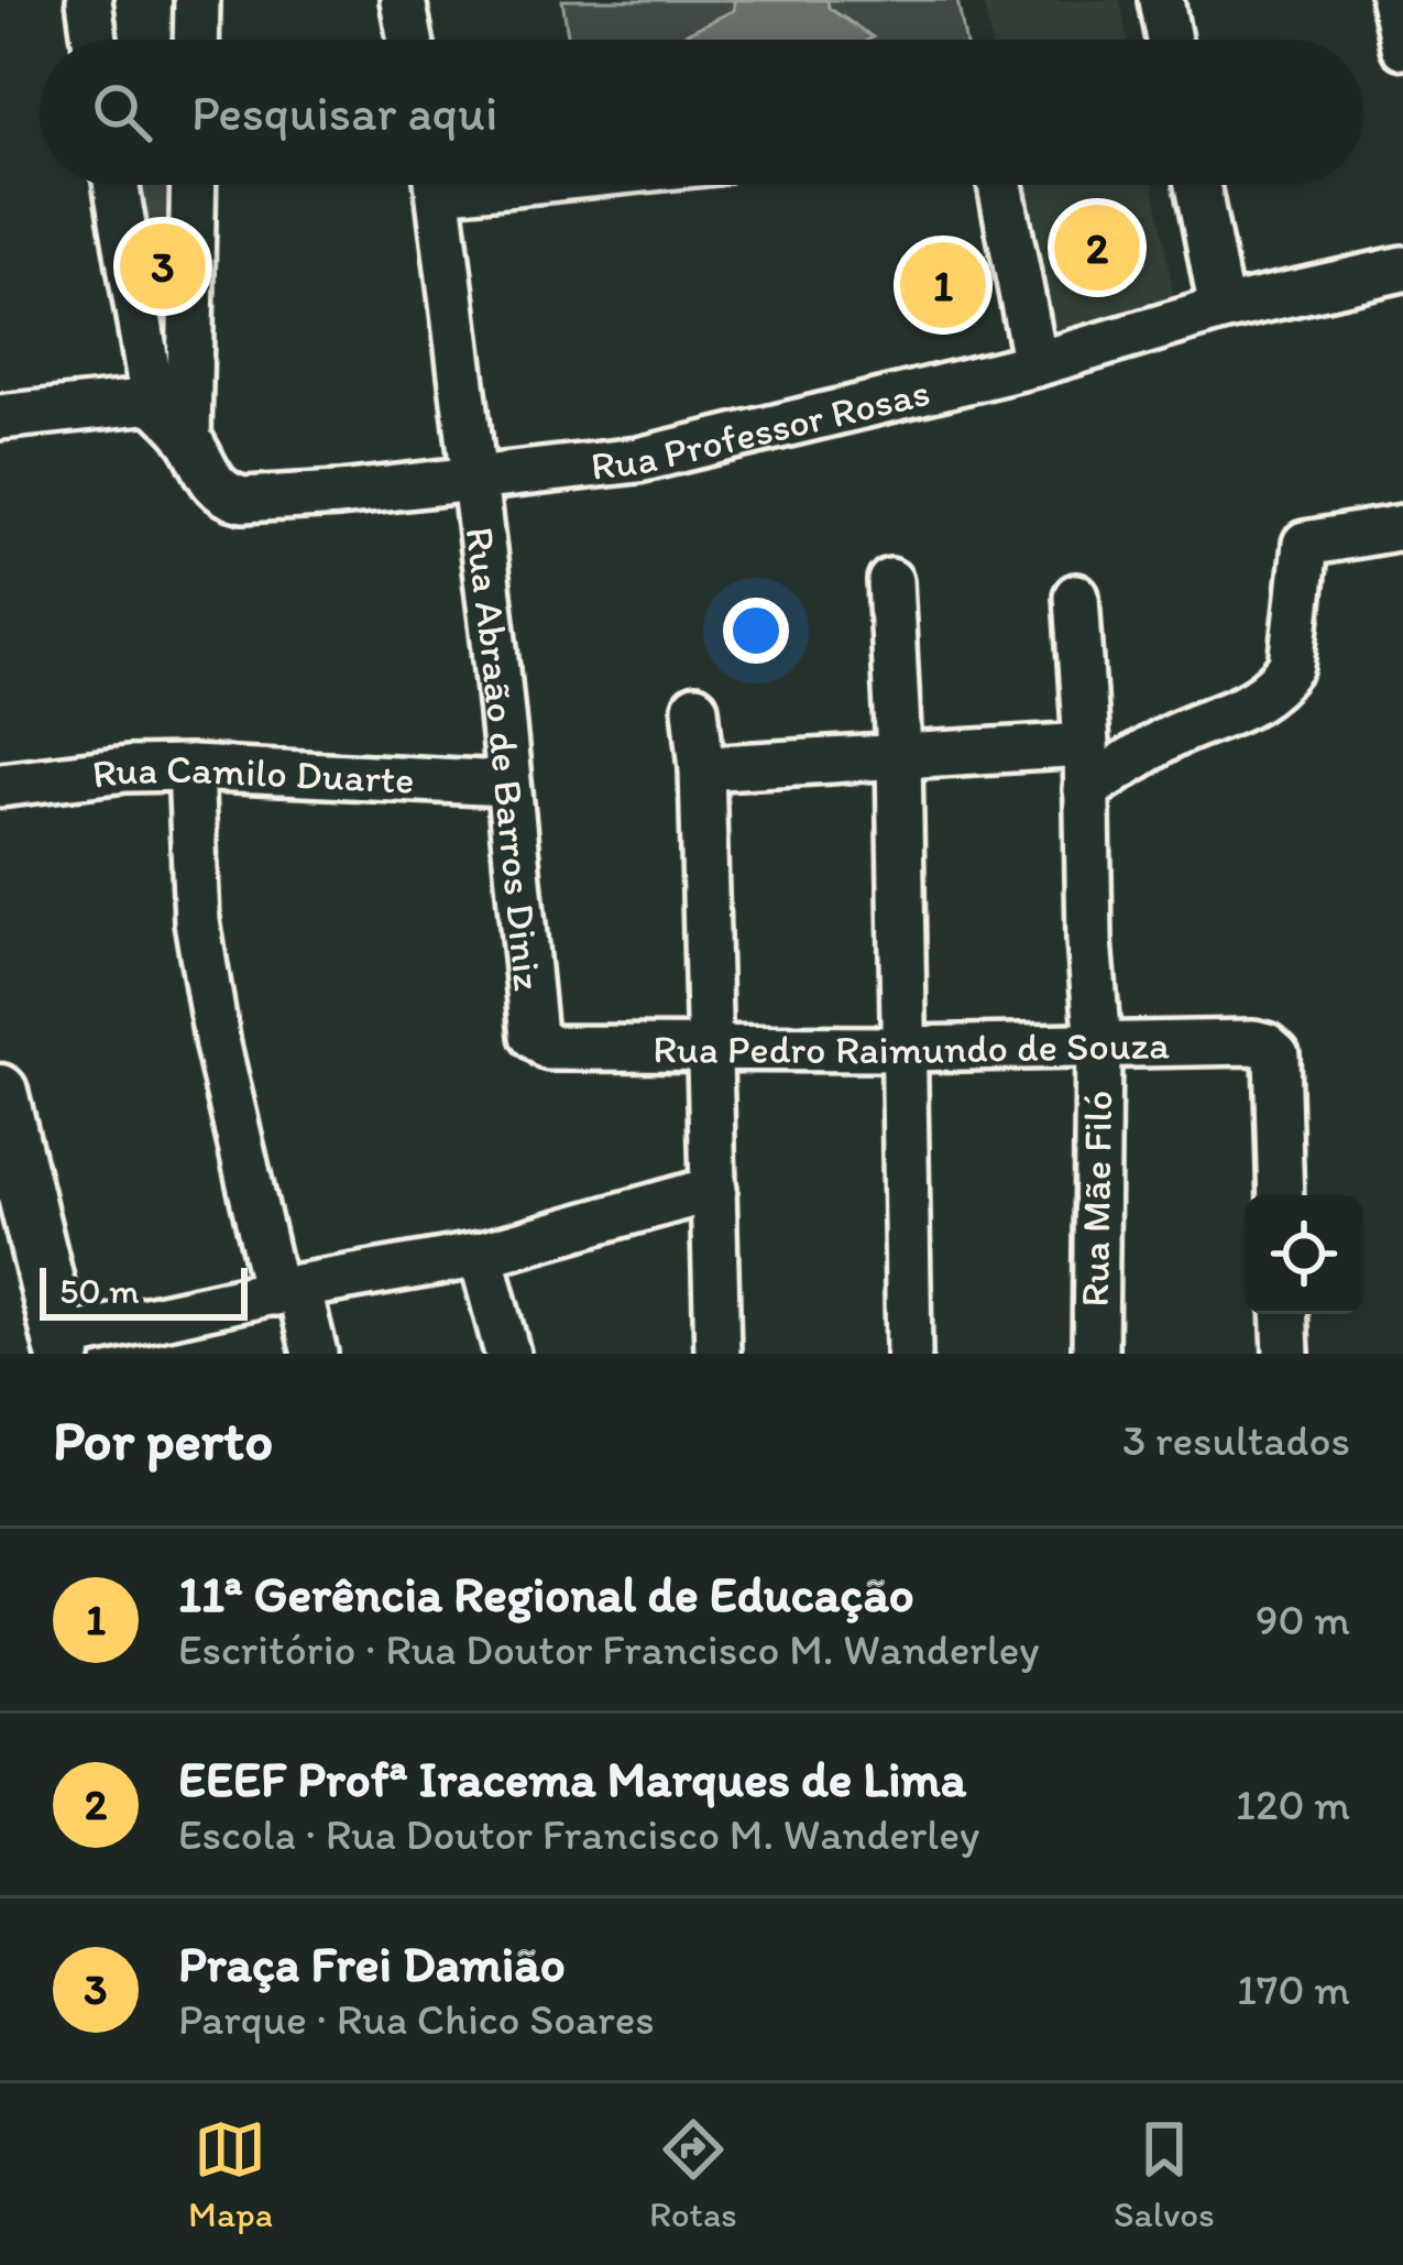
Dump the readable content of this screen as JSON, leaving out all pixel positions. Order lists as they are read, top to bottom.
{
  "streets": {
    "street": [
      "Rua Professor Rosas",
      "Rua Abraão de Barros Diniz",
      "Rua Camilo Duarte",
      "Rua Pedro Raimundo de Souza",
      "Rua Mãe Filó"
    ]
  },
  "crossings": [
    ["Rua Professor Rosas", "Rua Abraão de Barros Diniz"],
    ["Rua Abraão de Barros Diniz", "Rua Camilo Duarte"],
    ["Rua Abraão de Barros Diniz", "Rua Pedro Raimundo de Souza"],
    ["Rua Pedro Raimundo de Souza", "Rua Mãe Filó"]
  ],
  "scale_bar": "50 m",
  "page": {
    "search": "Pesquisar aqui",
    "pins": ["2", "3", "1"],
    "scale": "50 m",
    "heading": ["Por perto", "3 resultados"],
    "list": [
      {
        "mark": "1",
        "name": "11ª Gerência Regional de Educação",
        "note": "Escritório · Rua Doutor Francisco M. Wanderley",
        "value": "90 m"
      },
      {
        "mark": "2",
        "name": "EEEF Profª Iracema Marques de Lima",
        "note": "Escola · Rua Doutor Francisco M. Wanderley",
        "value": "120 m"
      },
      {
        "mark": "3",
        "name": "Praça Frei Damião",
        "note": "Parque · Rua Chico Soares",
        "value": "170 m"
      }
    ],
    "nav": ["Mapa", "Rotas", "Salvos"]
  }
}
